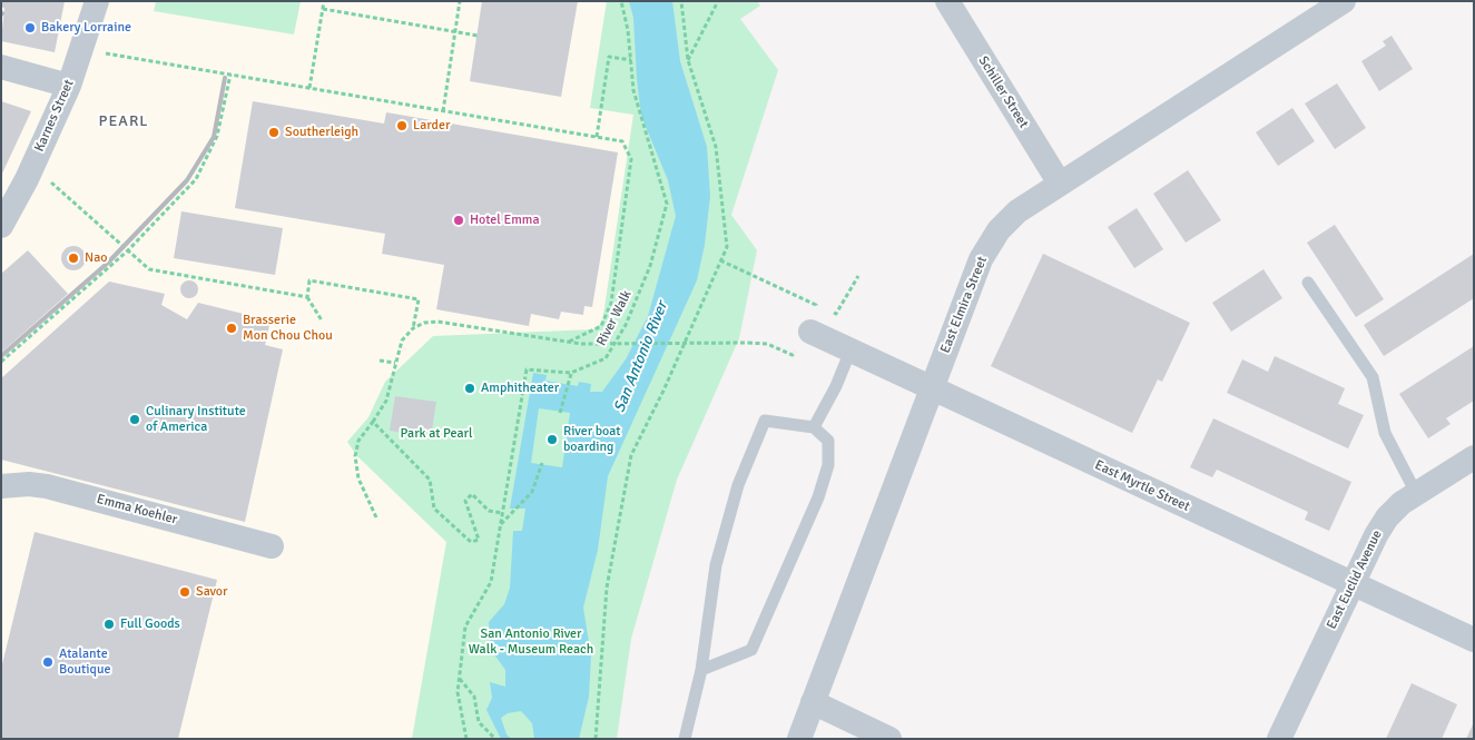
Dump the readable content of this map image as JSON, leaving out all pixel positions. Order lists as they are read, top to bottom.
{
  "streets": {
    "street": [
      "Schiller Street",
      "Karnes Street",
      "East Elmira Street",
      "East Myrtle Street",
      "Emma Koehler",
      "East Euclid Avenue"
    ],
    "path": ["River Walk"]
  },
  "crossings": [
    ["Schiller Street", "East Elmira Street"],
    ["East Elmira Street", "East Myrtle Street"],
    ["East Myrtle Street", "East Euclid Avenue"]
  ],
  "districts": ["PEARL"],
  "water": ["San Antonio River"],
  "parks": ["Park at Pearl", "San Antonio River Walk - Museum Reach"],
  "places": [
    "Bakery Lorraine",
    "Larder",
    "Southerleigh",
    "Hotel Emma",
    "Nao",
    "Brasserie Mon Chou Chou",
    "Amphitheater",
    "Culinary Institute of America",
    "River boat boarding",
    "Savor",
    "Full Goods",
    "Atalante Boutique"
  ]
}
